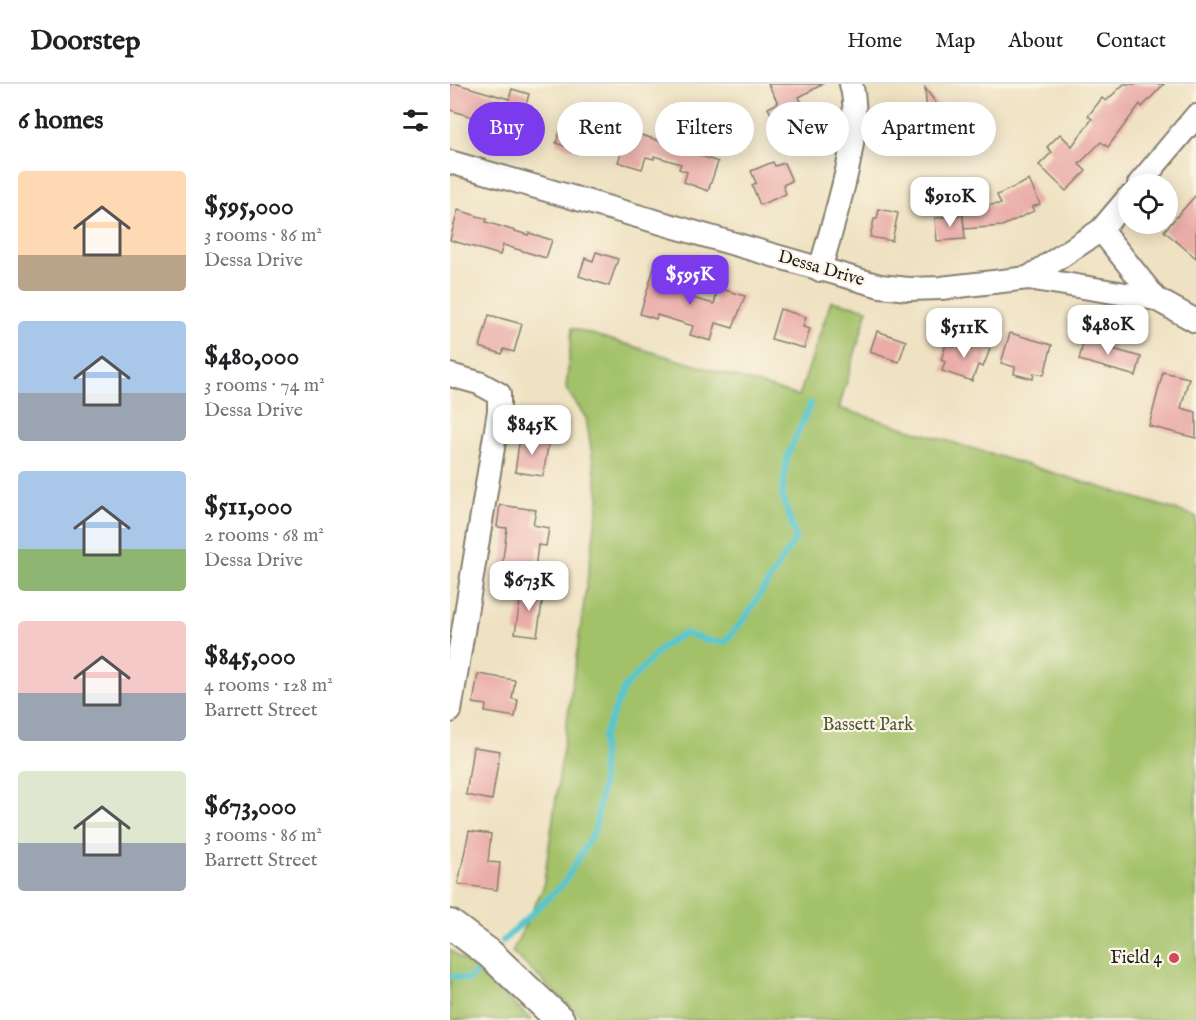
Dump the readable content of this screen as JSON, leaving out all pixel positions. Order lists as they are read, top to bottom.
{
  "streets": {
    "street": ["Dessa Drive"]
  },
  "parks": ["Bassett Park"],
  "places": ["Field 4"],
  "page": {
    "header": "Doorstep",
    "nav": [
      "Home",
      "Map",
      "About",
      "Contact"
    ],
    "heading": "6 homes",
    "chip": [
      "Buy",
      "Rent",
      "Filters",
      "New",
      "Apartment"
    ],
    "list": [
      {
        "name": "$595,000",
        "note": "3 rooms · 86 m² · Dessa Drive"
      },
      {
        "name": "$480,000",
        "note": "3 rooms · 74 m² · Dessa Drive"
      },
      {
        "name": "$511,000",
        "note": "2 rooms · 68 m² · Dessa Drive"
      },
      {
        "name": "$845,000",
        "note": "4 rooms · 128 m² · Barrett Street"
      },
      {
        "name": "$673,000",
        "note": "3 rooms · 86 m² · Barrett Street"
      }
    ],
    "price": [
      "$910K",
      "$595K",
      "$480K",
      "$511K",
      "$845K",
      "$673K"
    ]
  }
}
